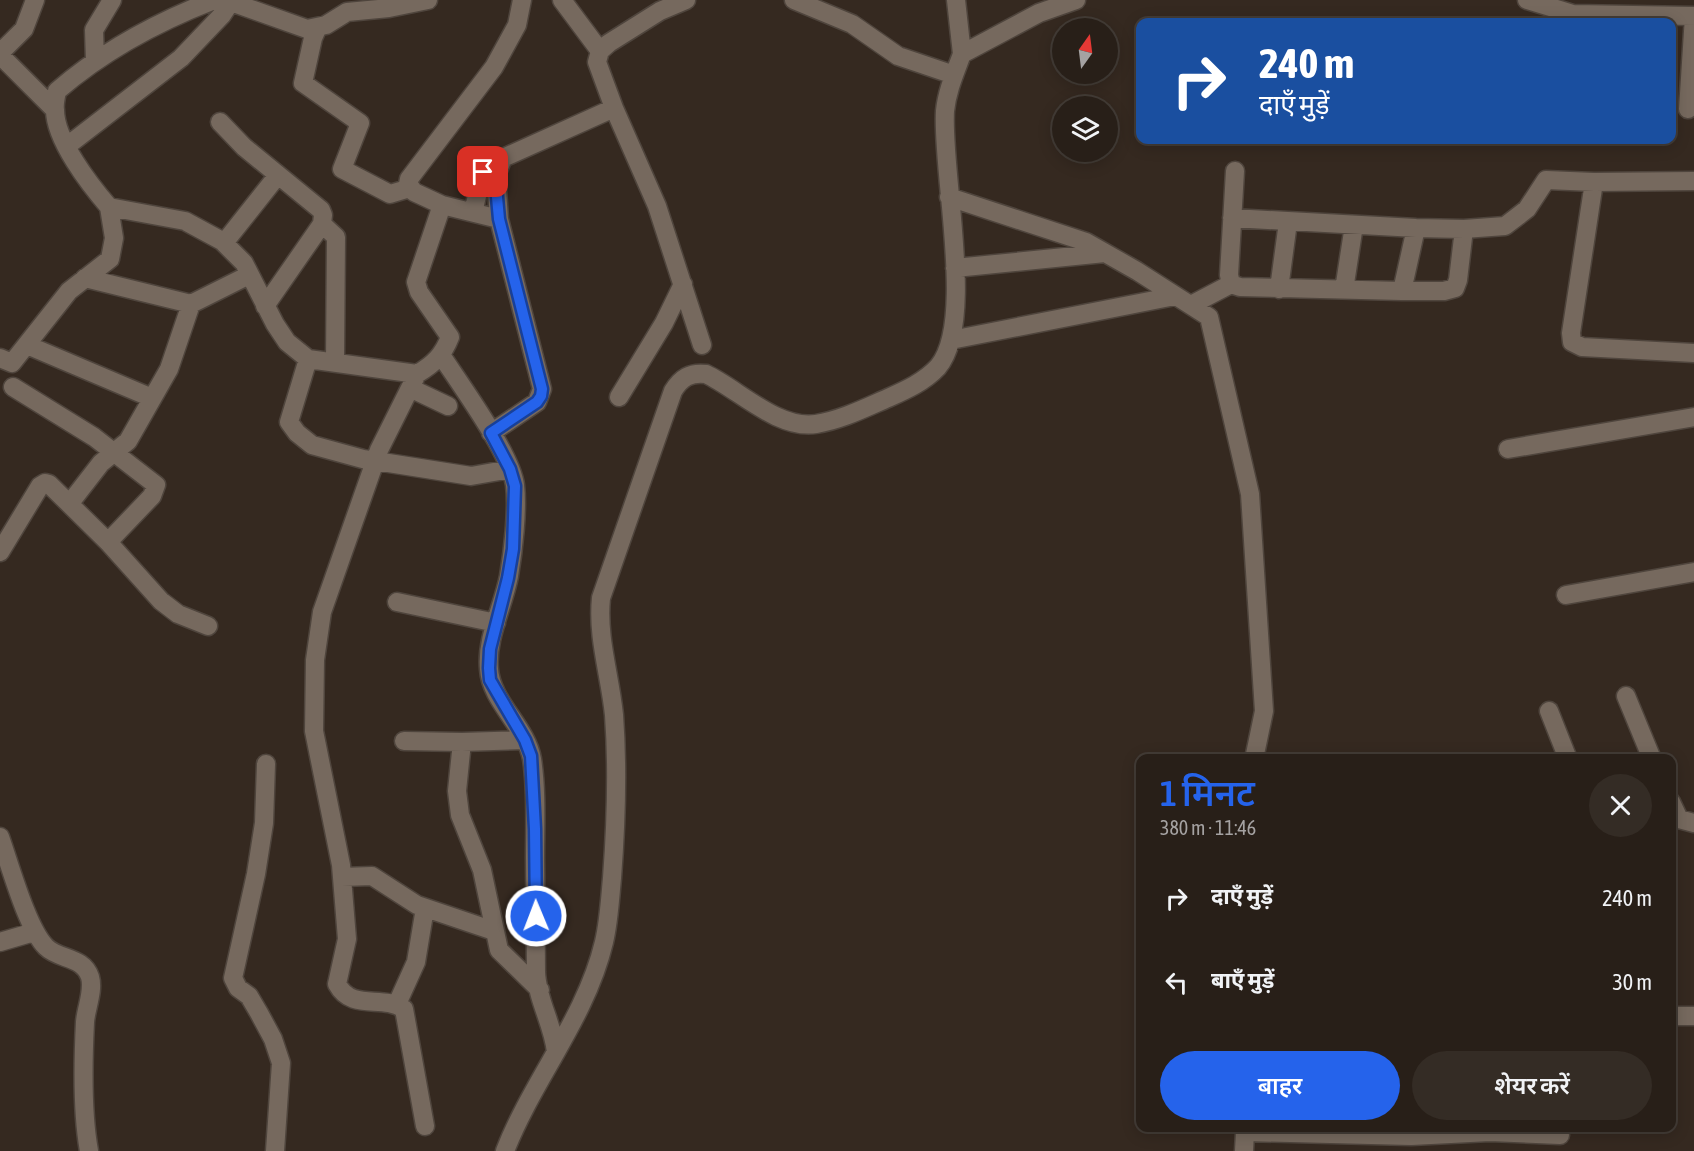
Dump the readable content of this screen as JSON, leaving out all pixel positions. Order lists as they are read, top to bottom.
{
  "north": "top",
  "page": {
    "turn": ["240 m", "दाएँ मुड़ें"],
    "heading": ["1 मिनट", "380 m · 11:46"],
    "list": [
      {
        "name": "दाएँ मुड़ें",
        "value": "240 m"
      },
      {
        "name": "बाएँ मुड़ें",
        "value": "30 m"
      }
    ],
    "buttons": ["बाहर", "शेयर करें"]
  }
}
